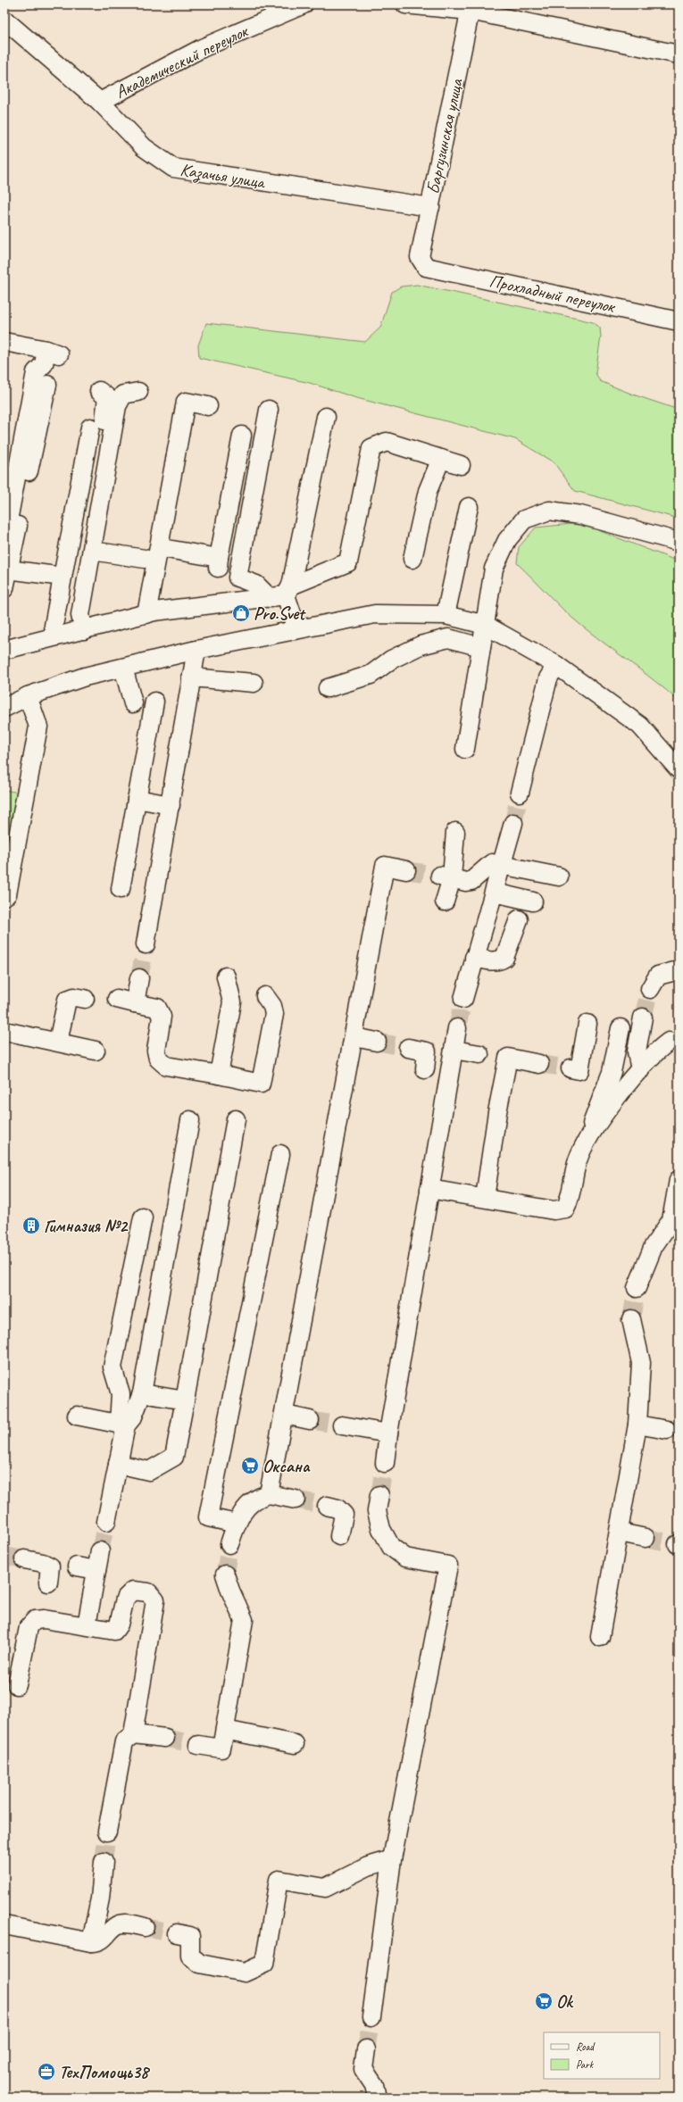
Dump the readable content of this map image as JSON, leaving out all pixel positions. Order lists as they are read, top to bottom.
{
  "streets": {
    "street": [
      "Академический переулок",
      "Баргузинская улица",
      "Казачья улица",
      "Прохладный переулок"
    ]
  },
  "crossings": [
    ["Академический переулок", "Казачья улица"],
    ["Баргузинская улица", "Казачья улица"],
    ["Баргузинская улица", "Прохладный переулок"]
  ],
  "places": {
    "shop": ["Pro.Svet"],
    "building": ["Гимназия №2"],
    "supermarket": ["Оксана", "Ok"],
    "office": ["ТехПомощь38"]
  },
  "legend": ["Road", "Park"]
}
